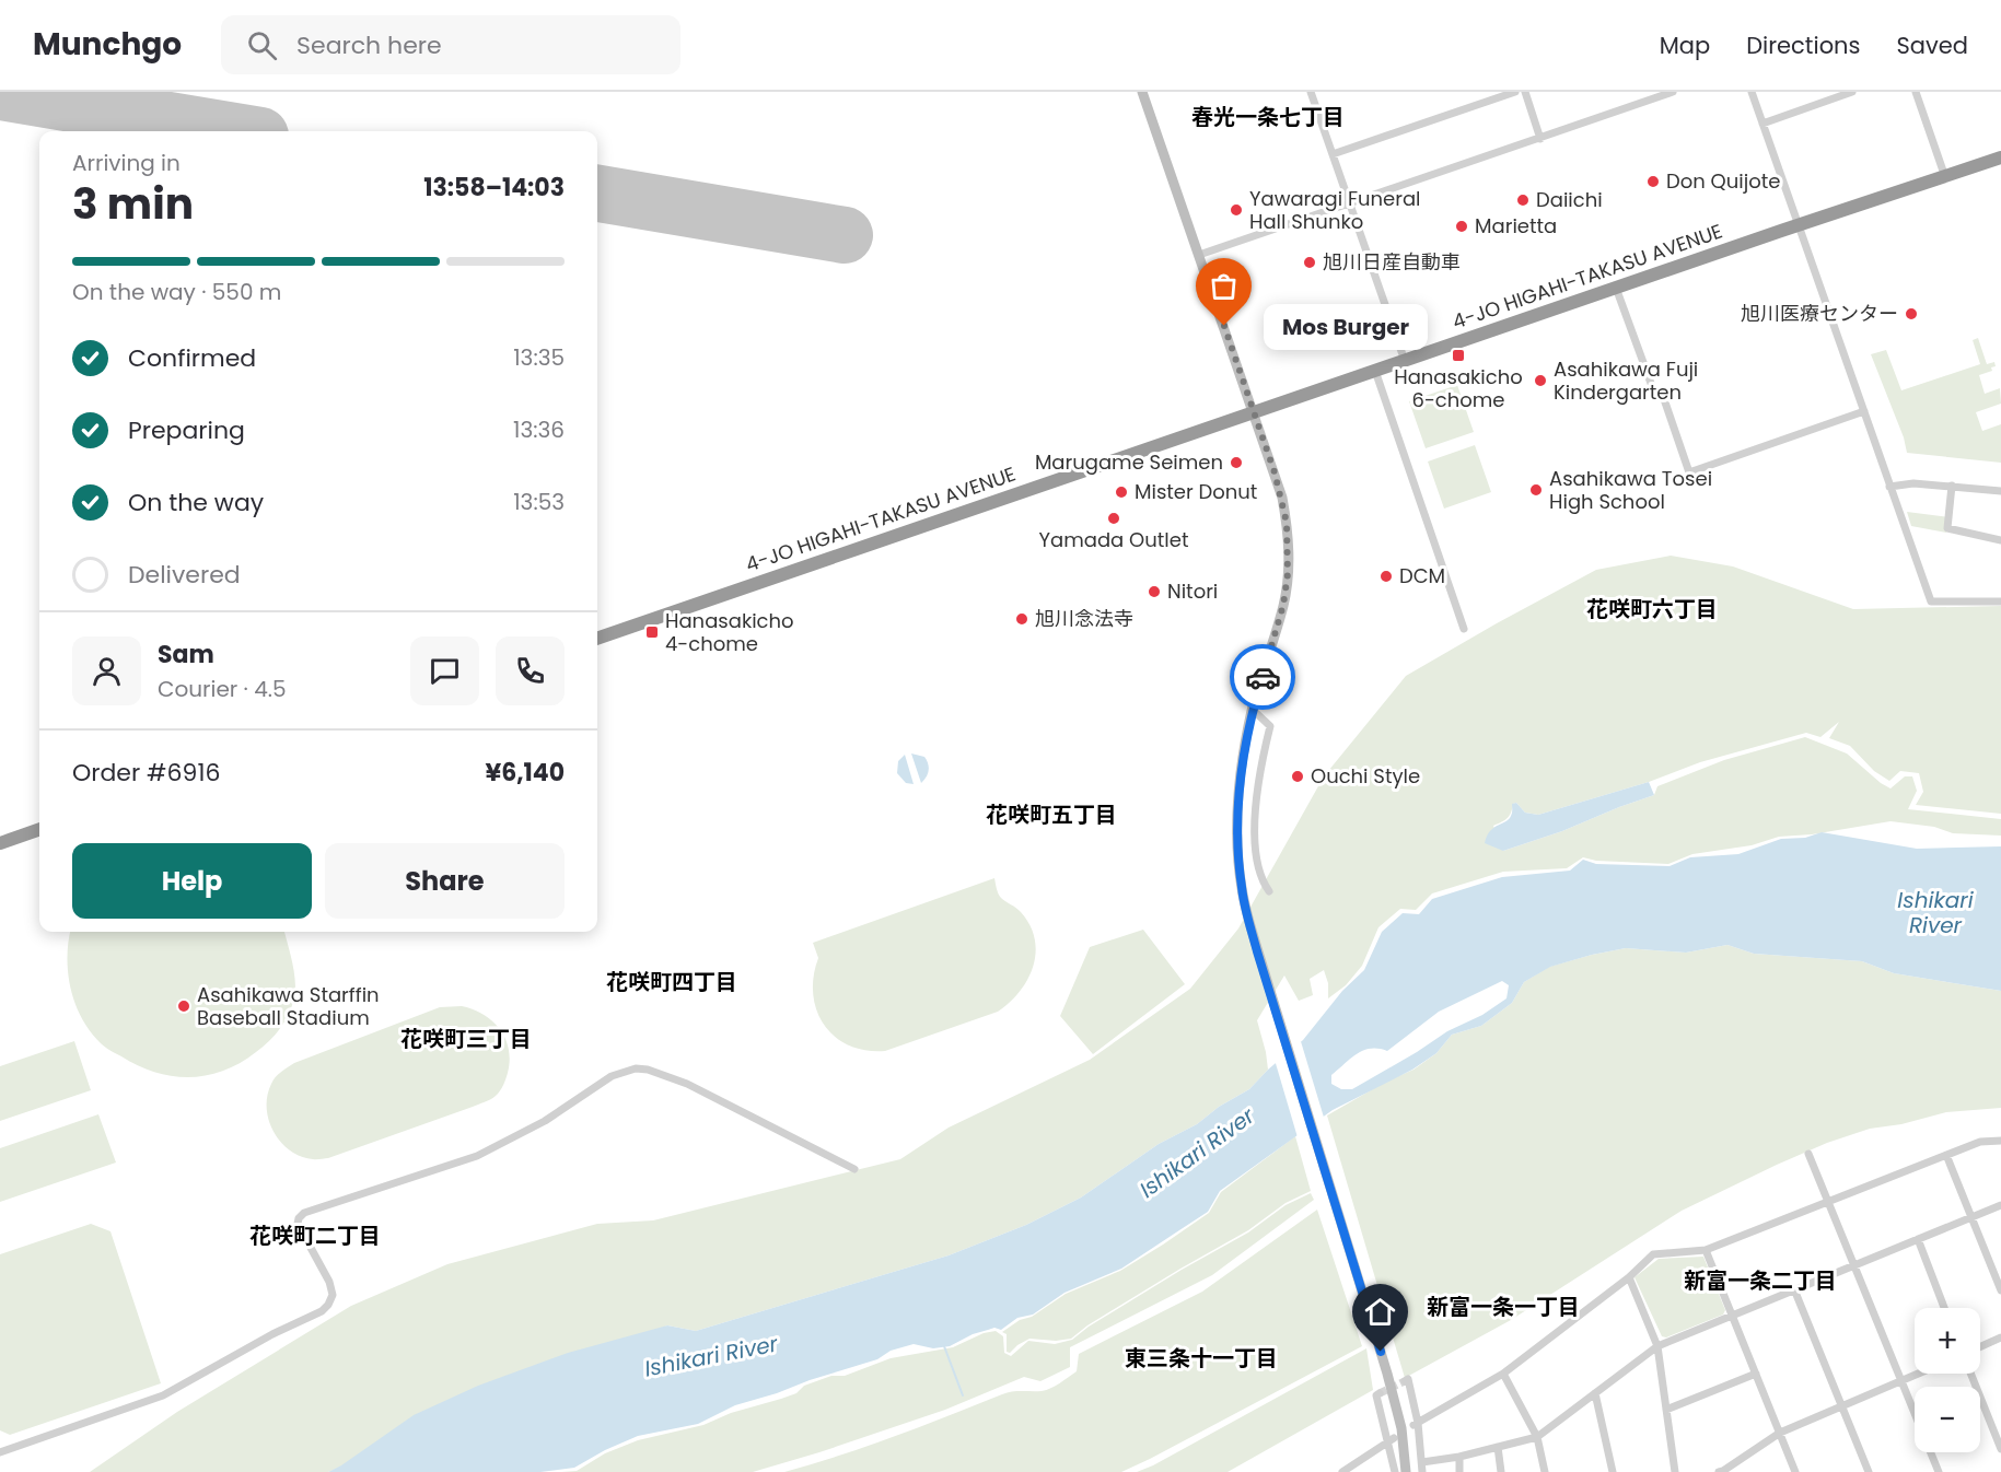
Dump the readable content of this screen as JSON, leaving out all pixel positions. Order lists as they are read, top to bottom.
{
  "streets": {
    "highway": ["4-JO HIGAHI-TAKASU AVENUE"]
  },
  "districts": [
    "春光一条七丁目",
    "花咲町六丁目",
    "花咲町五丁目",
    "花咲町四丁目",
    "花咲町三丁目",
    "花咲町二丁目",
    "新富一条二丁目",
    "新富一条一丁目",
    "東三条十一丁目"
  ],
  "water": ["Ishikari River"],
  "places": {
    "other": [
      "Don Quijote",
      "Daiichi",
      "Yawaragi Funeral Hall Shunko",
      "Marietta",
      "旭川日産自動車",
      "旭川医療センター",
      "Mos Burger",
      "Asahikawa Fuji Kindergarten",
      "Marugame Seimen",
      "Asahikawa Tosei High School",
      "Mister Donut",
      "Yamada Outlet",
      "DCM",
      "Nitori",
      "旭川念法寺",
      "Ouchi Style",
      "Asahikawa Starffin Baseball Stadium"
    ],
    "transit": ["Hanasakicho 6-chome", "Hanasakicho 4-chome"]
  },
  "page": {
    "header": "Munchgo",
    "search": "Search here",
    "nav": ["Map", "Directions", "Saved"],
    "heading": ["3 min", "Arriving in", "13:58–14:03"],
    "panel": [
      "Sam",
      "Courier · 4.5",
      "Order #6916",
      "¥6,140"
    ],
    "bar": "On the way · 550 m",
    "bubble": "Mos Burger",
    "list": [
      ["Confirmed", "13:35"],
      ["Preparing", "13:36"],
      ["On the way", "13:53"],
      "Delivered"
    ],
    "buttons": ["Help", "Share"],
    "map_buttons": ["+", "−"]
  }
}
